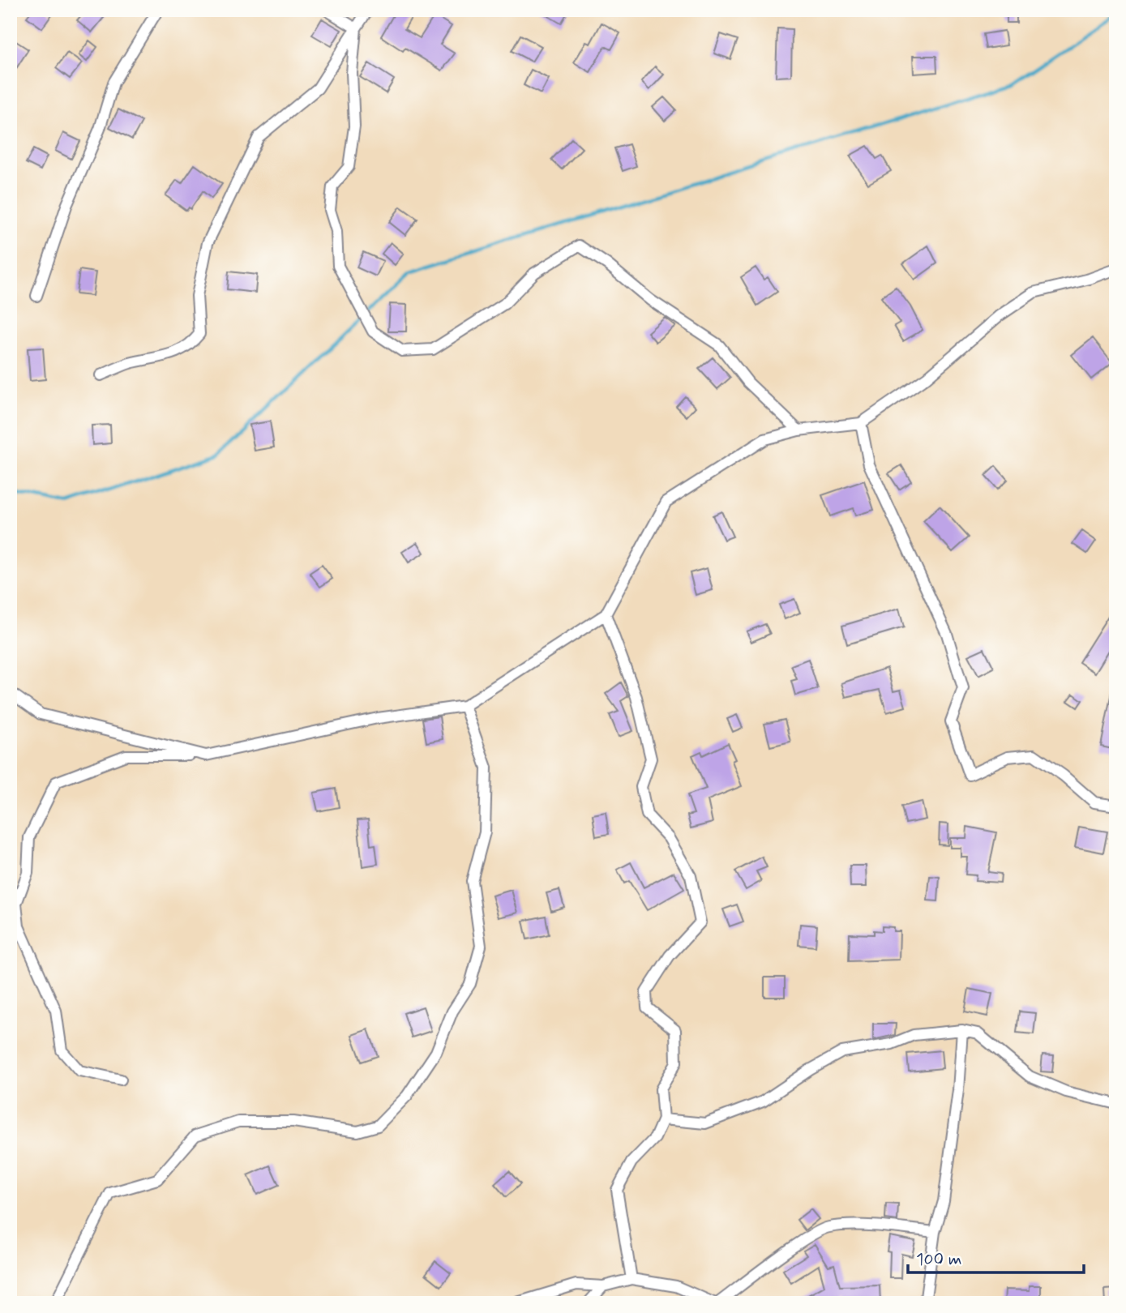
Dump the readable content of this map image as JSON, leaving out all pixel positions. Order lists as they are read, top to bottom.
{
  "scale_bar": "100 m"
}
